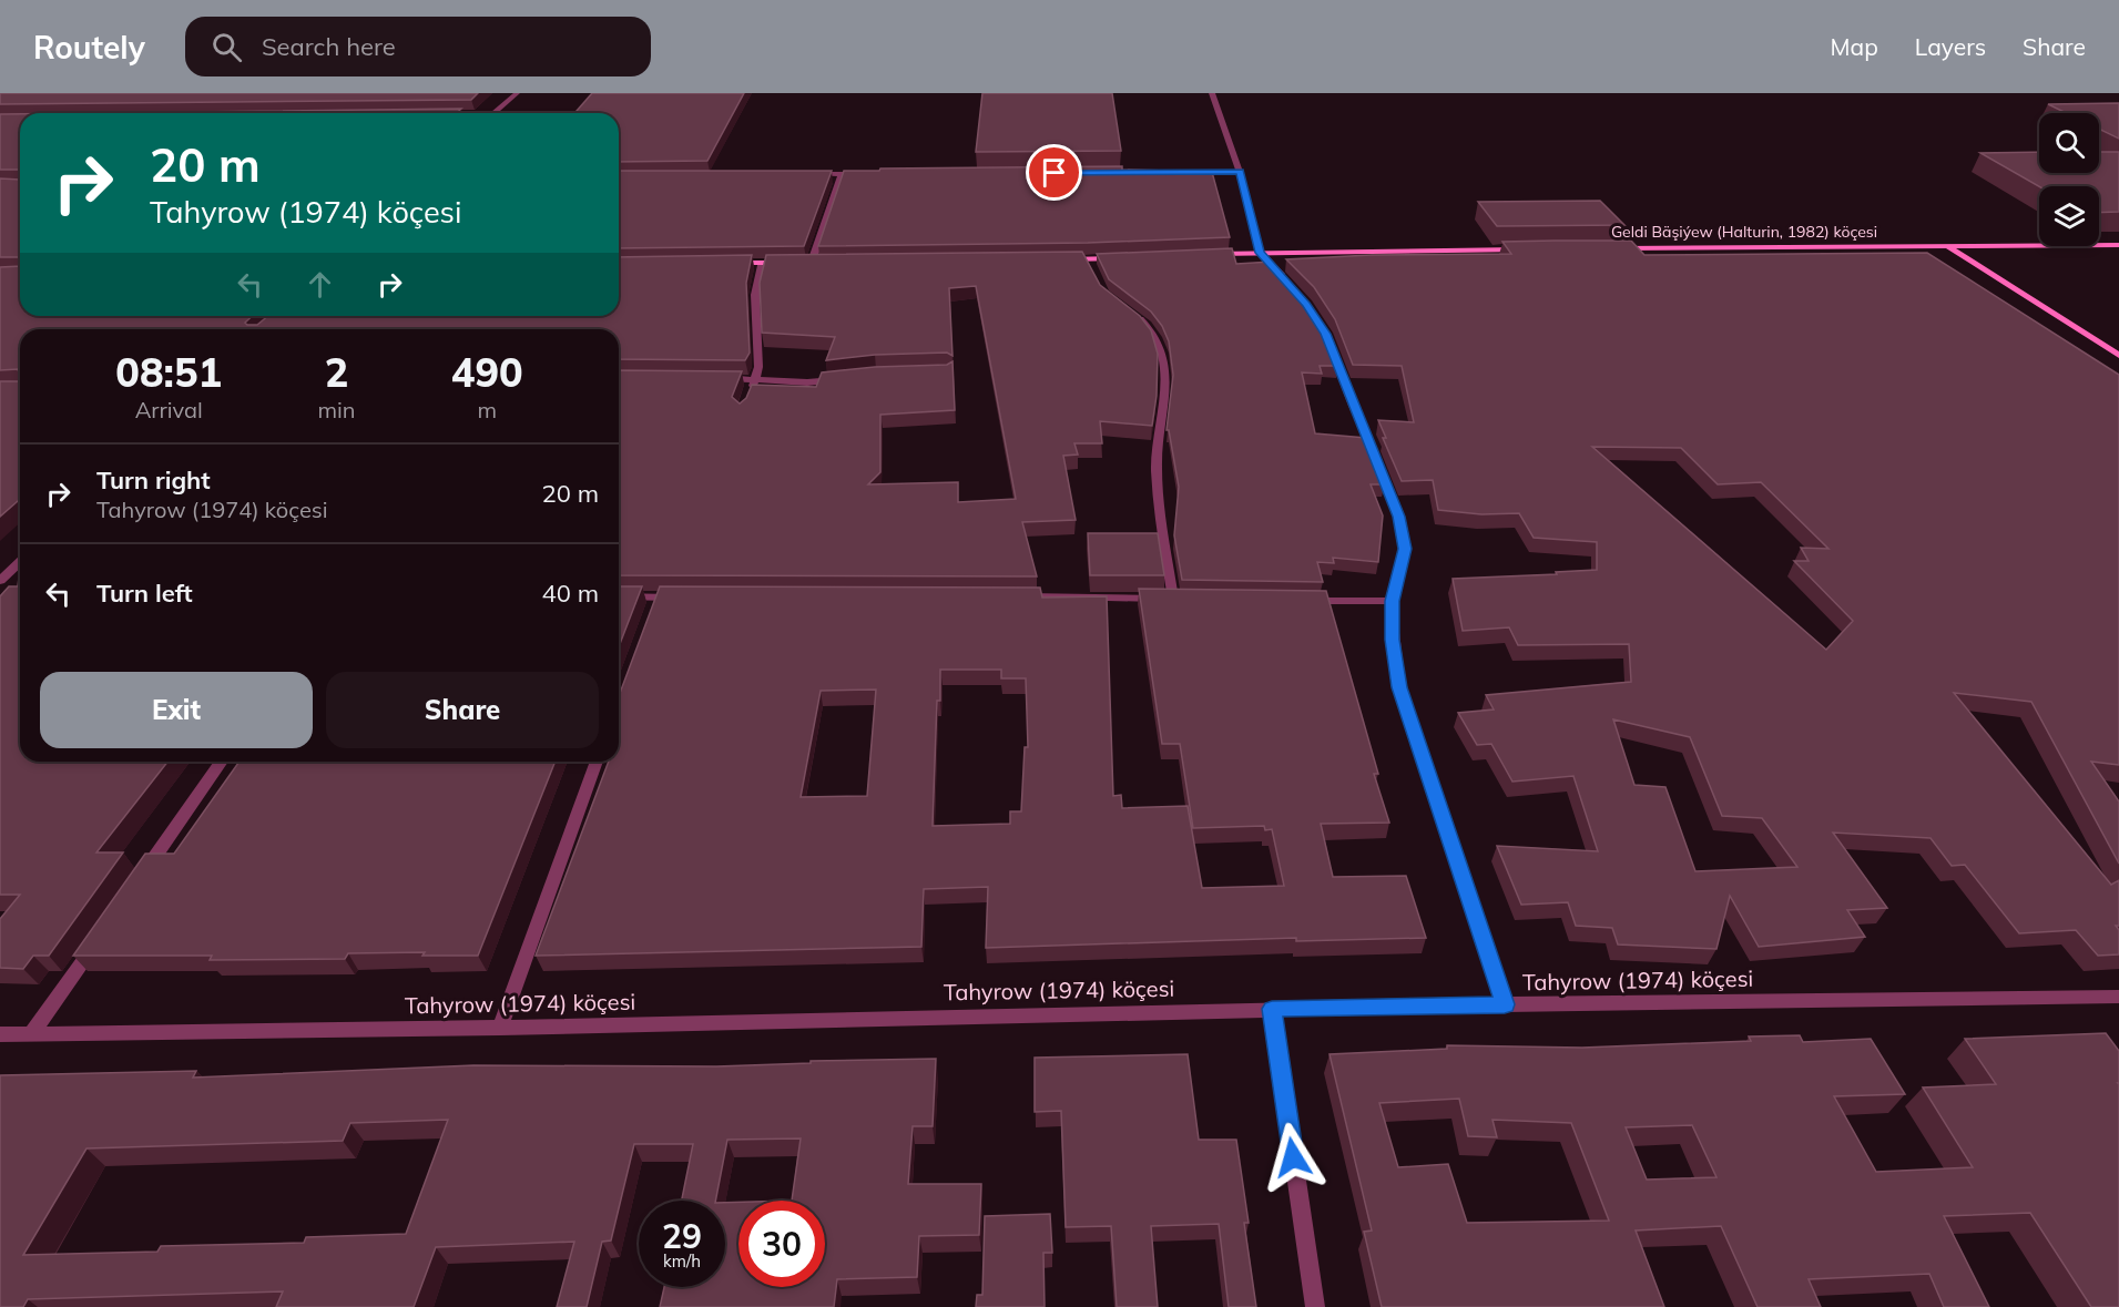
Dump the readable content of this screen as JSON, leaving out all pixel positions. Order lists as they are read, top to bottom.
{
  "streets": {
    "street": ["Geldi Bäşiýew (Halturin, 1982) köçesi", "Tahyrow (1974) köçesi"]
  },
  "page": {
    "header": "Routely",
    "search": "Search here",
    "nav": ["Map", "Layers", "Share"],
    "turn": ["20 m", "Tahyrow (1974) köçesi"],
    "eta": [
      "08:51",
      "Arrival",
      "2",
      "min",
      "490",
      "m"
    ],
    "list": [
      {
        "name": "Turn right",
        "note": "Tahyrow (1974) köçesi",
        "value": "20 m"
      },
      {
        "name": "Turn left",
        "value": "40 m"
      }
    ],
    "buttons": ["Exit", "Share"],
    "speed": "29 km/h",
    "limit": "30"
  }
}
